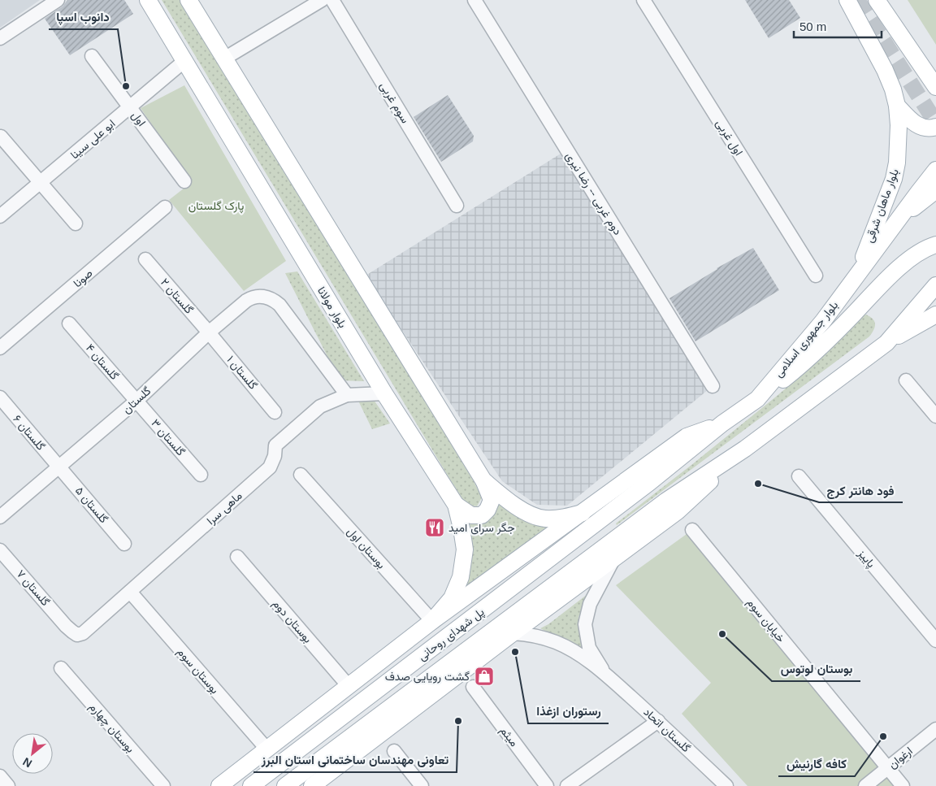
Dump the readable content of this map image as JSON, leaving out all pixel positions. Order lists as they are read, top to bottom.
{
  "streets": {
    "main road": [
      "بلوار ماهان شرقی",
      "بلوار مولانا",
      "بلوار جمهوری اسلامی",
      "پل شهدای روحانی"
    ],
    "street": [
      "سوم غربی",
      "اول",
      "اول غربی",
      "ابو علی سینا",
      "دوم غربی -- رضا نیری",
      "صونا",
      "گلستان ۲",
      "گلستان ۴",
      "گلستان ۱",
      "گلستان",
      "گلستان ۶",
      "گلستان ۳",
      "گلستان ۵",
      "ماهی سرا",
      "بوستان اول",
      "پاییز",
      "گلستان ۷",
      "خیابان سوم",
      "بوستان دوم",
      "بوستان سوم",
      "بوستان چهارم",
      "گلستان اتحاد",
      "میثم",
      "ارغوان"
    ]
  },
  "crossings": [
    ["اول", "ابو علی سینا"],
    ["ابو علی سینا", "بلوار مولانا"],
    ["بلوار ماهان شرقی", "بلوار جمهوری اسلامی"],
    ["گلستان ۲", "گلستان ۱"],
    ["گلستان ۲", "گلستان"],
    ["بلوار مولانا", "ماهی سرا"],
    ["بلوار مولانا", "بوستان اول"],
    ["بلوار جمهوری اسلامی", "پل شهدای روحانی"],
    ["گلستان ۴", "گلستان"],
    ["گلستان ۴", "گلستان ۳"],
    ["گلستان ۱", "گلستان"],
    ["گلستان", "گلستان ۶"],
    ["گلستان", "گلستان ۳"],
    ["گلستان", "گلستان ۵"],
    ["گلستان", "ماهی سرا"],
    ["گلستان ۶", "گلستان ۵"],
    ["ماهی سرا", "گلستان ۷"],
    ["ماهی سرا", "بوستان سوم"],
    ["خیابان سوم", "ارغوان"]
  ],
  "parks": ["پارک گلستان"],
  "places": {
    "other": [
      "دانوب اسپا",
      "فود هانتر کرج",
      "بوستان لوتوس",
      "رستوران ازغذا",
      "تعاونی مهندسان ساختمانی استان البرز",
      "کافه گارنیش"
    ],
    "restaurant": ["جگر سرای امید"],
    "shop": ["گشت رویایی صدف"]
  },
  "scale_bar": "50 m",
  "north": "bottom left"
}
